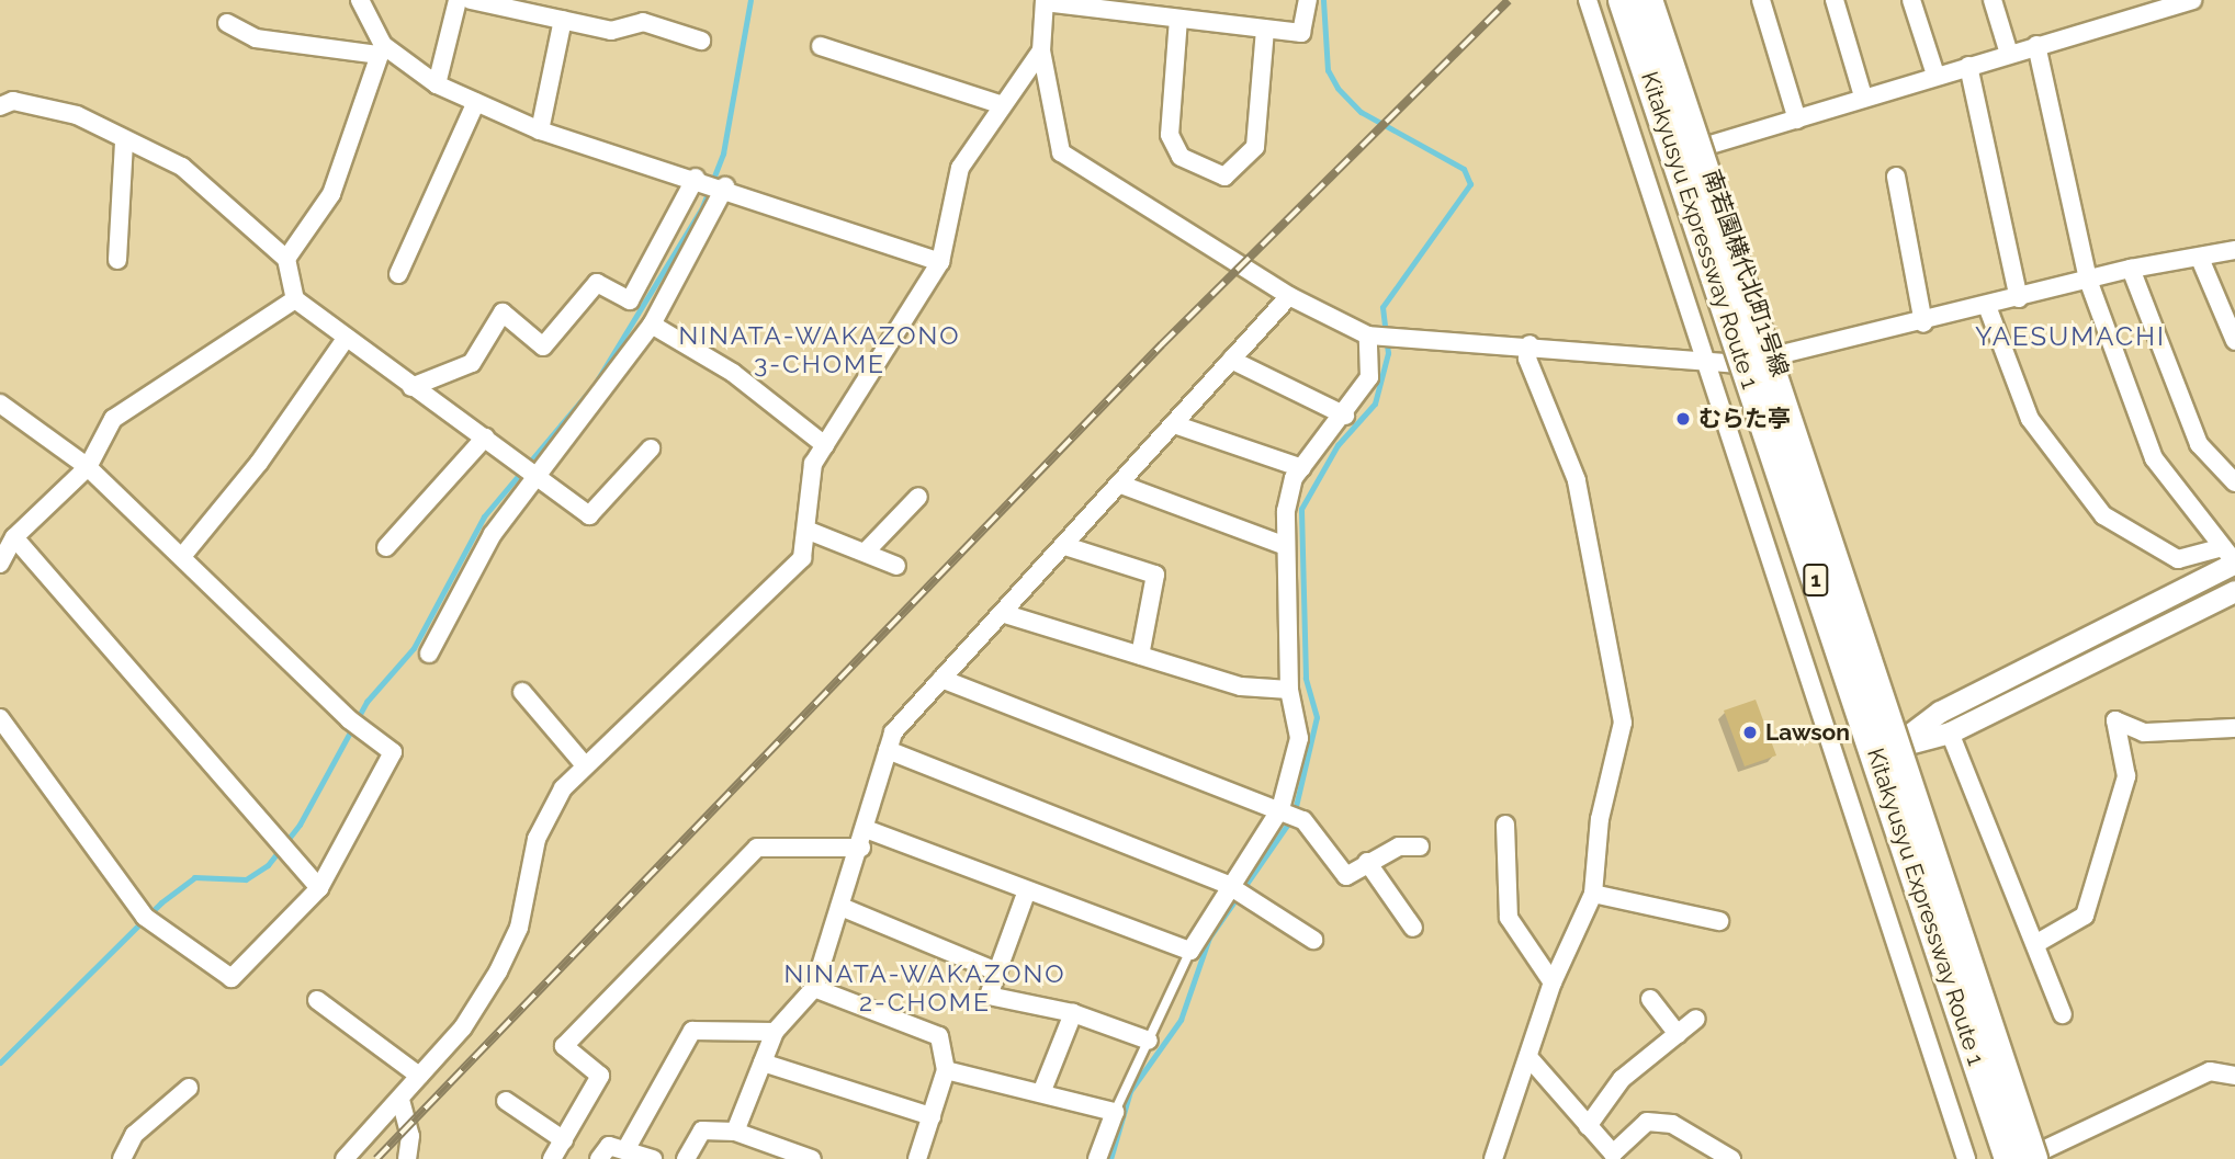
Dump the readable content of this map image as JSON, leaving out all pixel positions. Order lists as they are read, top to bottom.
{
  "streets": {
    "highway": ["Kitakyusyu Expressway Route 1", "1"],
    "street": ["南若園横代北町1号線"]
  },
  "crossings": [
    ["Kitakyusyu Expressway Route 1", "南若園横代北町1号線"]
  ],
  "districts": ["NINATA-WAKAZONO 3-CHOME", "YAESUMACHI", "NINATA-WAKAZONO 2-CHOME"],
  "places": ["むらた亭", "Lawson"]
}
